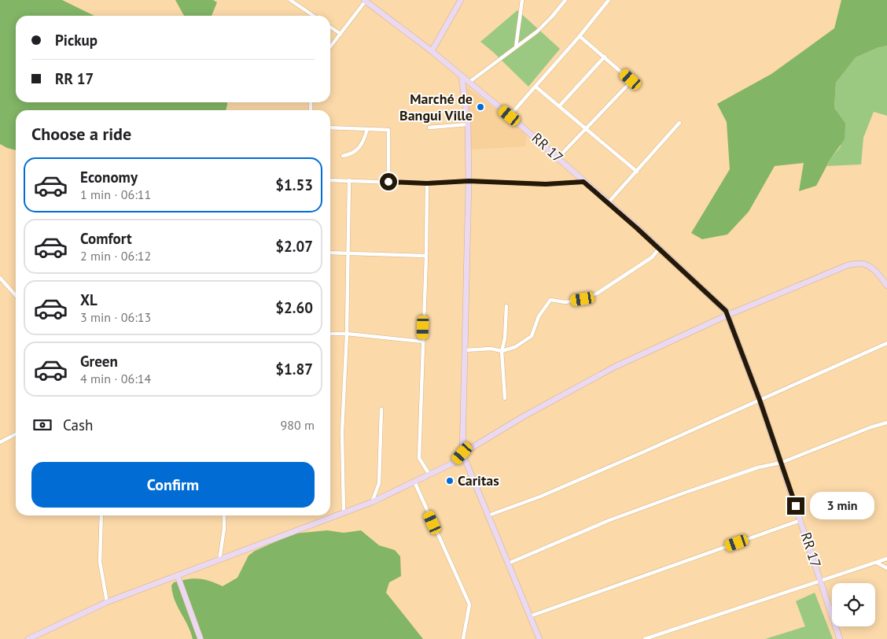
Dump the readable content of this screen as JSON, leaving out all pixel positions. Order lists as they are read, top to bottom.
{
  "streets": {
    "street": ["RR 17"]
  },
  "places": ["Marché de Bangui Ville", "Caritas"],
  "page": {
    "banner": ["Pickup", "RR 17"],
    "heading": "Choose a ride",
    "list": [
      {
        "name": "Economy",
        "note": "1 min · 06:11",
        "value": "$1.53"
      },
      {
        "name": "Comfort",
        "note": "2 min · 06:12",
        "value": "$2.07"
      },
      {
        "name": "XL",
        "note": "3 min · 06:13",
        "value": "$2.60"
      },
      {
        "name": "Green",
        "note": "4 min · 06:14",
        "value": "$1.87"
      }
    ],
    "pay": ["Cash", "980 m"],
    "buttons": "Confirm",
    "bubble": "3 min"
  }
}
